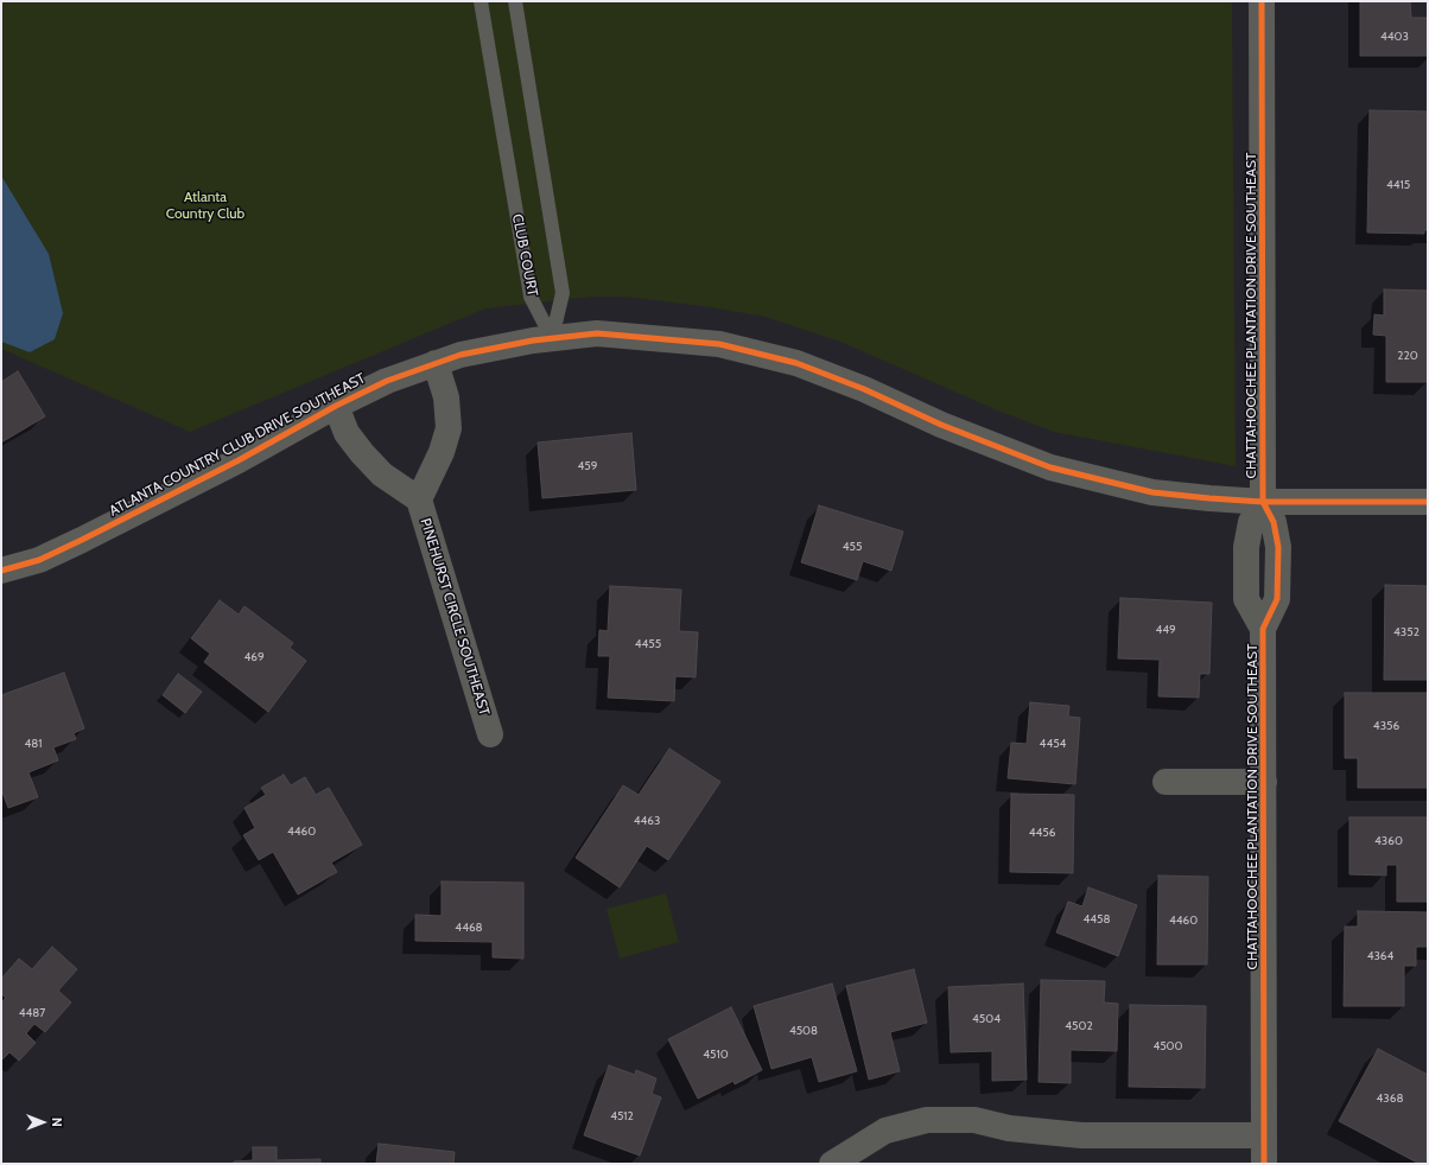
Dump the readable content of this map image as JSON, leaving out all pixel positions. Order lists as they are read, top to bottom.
{
  "streets": {
    "street": ["CHATTAHOOCHEE PLANTATION DRIVE SOUTHEAST", "ATLANTA COUNTRY CLUB DRIVE SOUTHEAST", "PINEHURST CIRCLE SOUTHEAST"],
    "lane": ["CLUB COURT"]
  },
  "crossings": [
    ["CLUB COURT", "ATLANTA COUNTRY CLUB DRIVE SOUTHEAST"],
    ["CHATTAHOOCHEE PLANTATION DRIVE SOUTHEAST", "ATLANTA COUNTRY CLUB DRIVE SOUTHEAST"],
    ["ATLANTA COUNTRY CLUB DRIVE SOUTHEAST", "PINEHURST CIRCLE SOUTHEAST"]
  ],
  "parks": ["Atlanta Country Club"],
  "house_numbers": [
    "4403",
    "4415",
    "220",
    "459",
    "455",
    "449",
    "4352",
    "4455",
    "469",
    "4356",
    "481",
    "4454",
    "4463",
    "4460",
    "4456",
    "4360",
    "4458",
    "4460",
    "4468",
    "4364",
    "4487",
    "4504",
    "4502",
    "4508",
    "4500",
    "4510",
    "4368",
    "4512"
  ],
  "north": "right"
}
